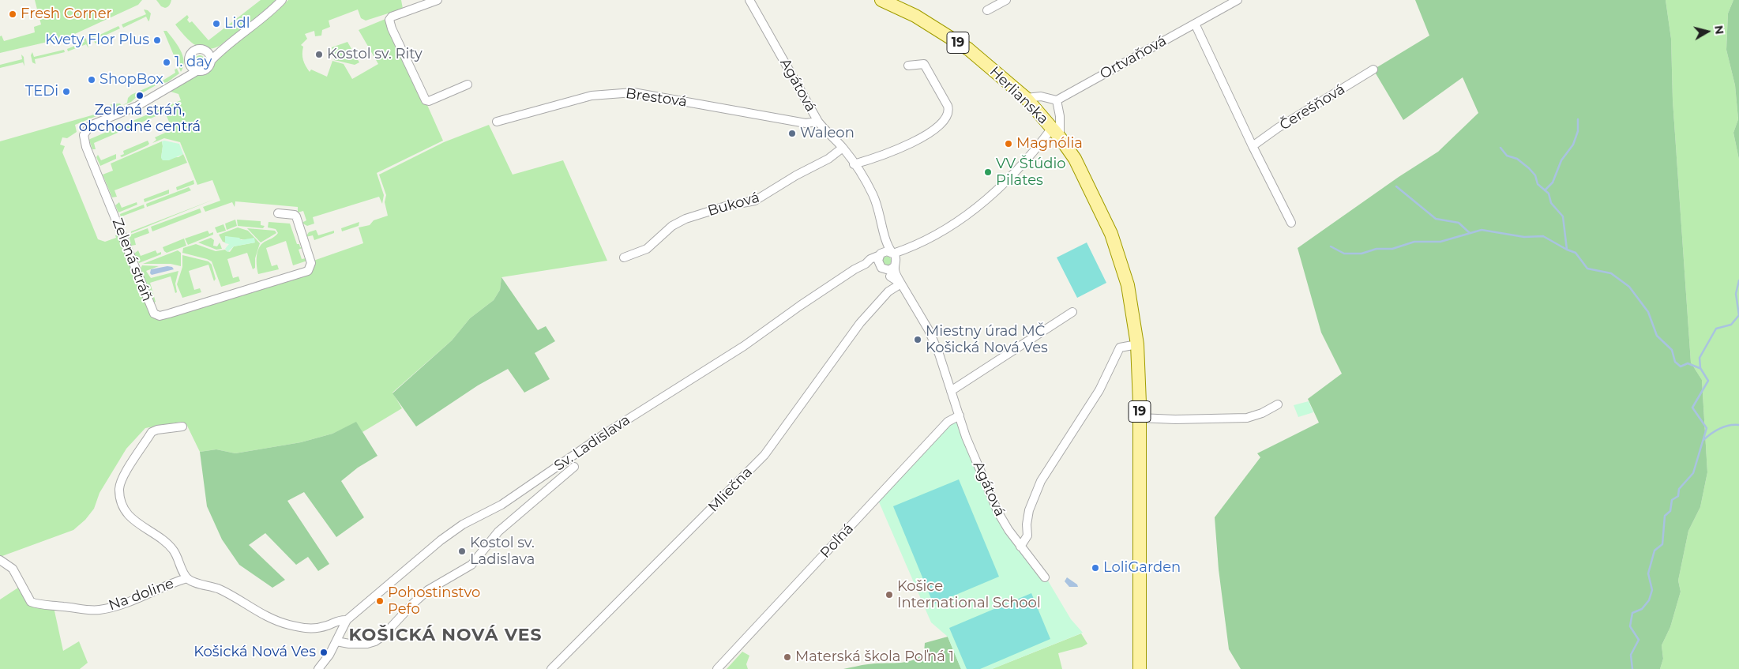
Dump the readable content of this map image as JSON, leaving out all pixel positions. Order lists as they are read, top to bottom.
{
  "streets": {
    "main road": ["19", "Herlianska"],
    "street": [
      "Ortvaňová",
      "Agátová",
      "Brestová",
      "Čerešňová",
      "Buková",
      "Zelená stráň",
      "Sv. Ladislava",
      "Mliečna",
      "Poľná",
      "Na doline"
    ]
  },
  "crossings": [
    ["19", "Herlianska"],
    ["Agátová", "Brestová"],
    ["Agátová", "Buková"],
    ["Agátová", "Sv. Ladislava"],
    ["Agátová", "Mliečna"],
    ["Agátová", "Poľná"],
    ["Sv. Ladislava", "Na doline"]
  ],
  "districts": ["KOŠICKÁ NOVÁ VES"],
  "places": [
    "Fresh Corner",
    "Lidl",
    "Kvety Flor Plus",
    "Kostol sv. Rity",
    "1. day",
    "ShopBox",
    "TEDi",
    "Zelená stráň, obchodné centrá",
    "Waleon",
    "Magnólia",
    "VV Štúdio Pilates",
    "Miestny úrad MČ Košická Nová Ves",
    "Kostol sv. Ladislava",
    "LoliGarden",
    "Košice International School",
    "Pohostinstvo Pefo",
    "Košická Nová Ves",
    "Materská škola Poľná 1"
  ],
  "north": "right"
}
